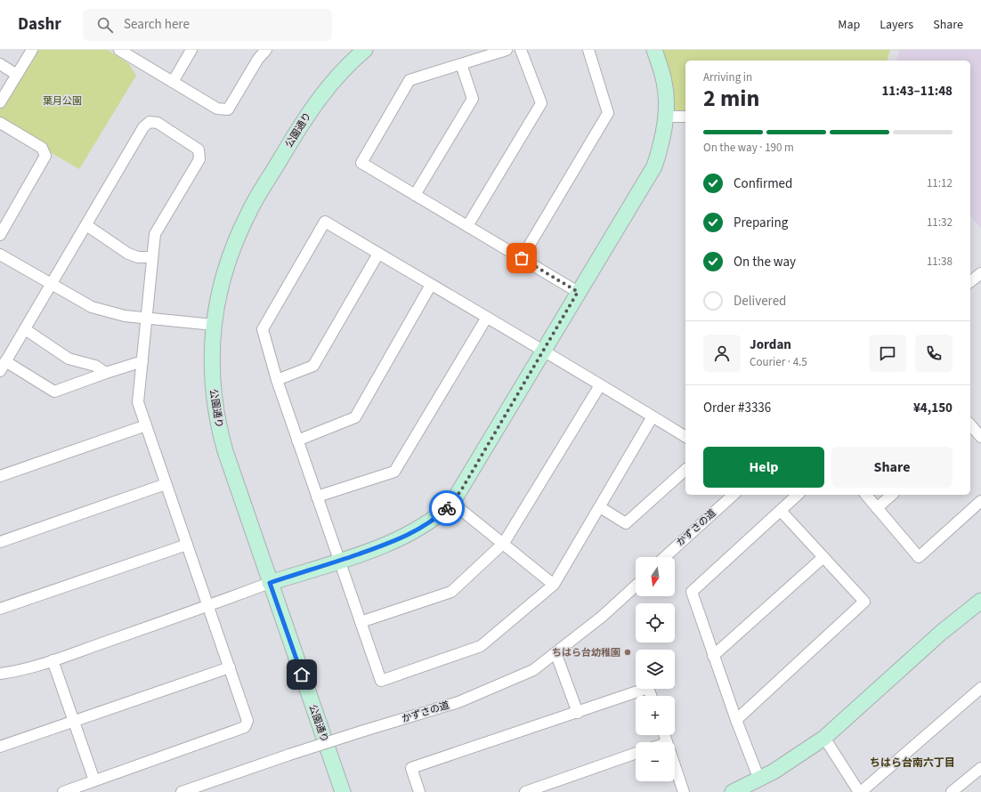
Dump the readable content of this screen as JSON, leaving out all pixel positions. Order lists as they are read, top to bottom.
{
  "streets": {
    "street": ["公園通り", "かずさの道"]
  },
  "districts": ["ちはら台南六丁目"],
  "parks": ["葉月公園"],
  "places": ["ちはら台幼稚園"],
  "north": "bottom",
  "page": {
    "header": "Dashr",
    "search": "Search here",
    "nav": ["Map", "Layers", "Share"],
    "heading": ["2 min", "Arriving in", "11:43–11:48"],
    "panel": [
      "Jordan",
      "Courier · 4.5",
      "Order #3336",
      "¥4,150"
    ],
    "bar": "On the way · 190 m",
    "list": [
      ["Confirmed", "11:12"],
      ["Preparing", "11:32"],
      ["On the way", "11:38"],
      "Delivered"
    ],
    "buttons": ["Help", "Share"],
    "map_buttons": ["+", "−"]
  }
}
